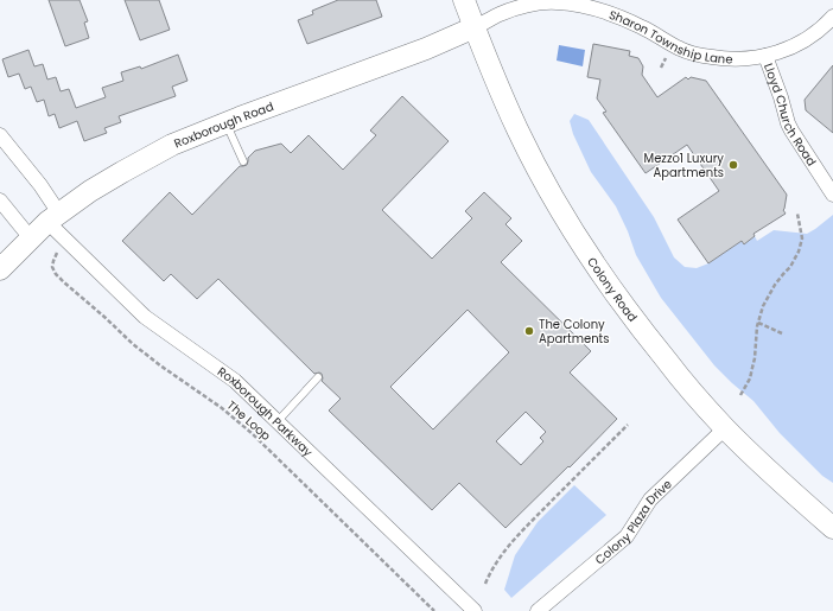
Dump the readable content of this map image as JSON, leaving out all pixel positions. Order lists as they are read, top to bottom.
{
  "streets": {
    "street": [
      "Sharon Township Lane",
      "Lloyd Church Road",
      "Roxborough Road",
      "Colony Road",
      "Roxborough Parkway",
      "Colony Plaza Drive"
    ],
    "path": ["The Loop"]
  },
  "crossings": [
    ["Sharon Township Lane", "Lloyd Church Road"],
    ["Sharon Township Lane", "Roxborough Road"],
    ["Sharon Township Lane", "Colony Road"],
    ["Roxborough Road", "Colony Road"],
    ["Roxborough Road", "Roxborough Parkway"],
    ["Colony Road", "Colony Plaza Drive"]
  ],
  "places": ["Mezzo1 Luxury Apartments", "The Colony Apartments"]
}
